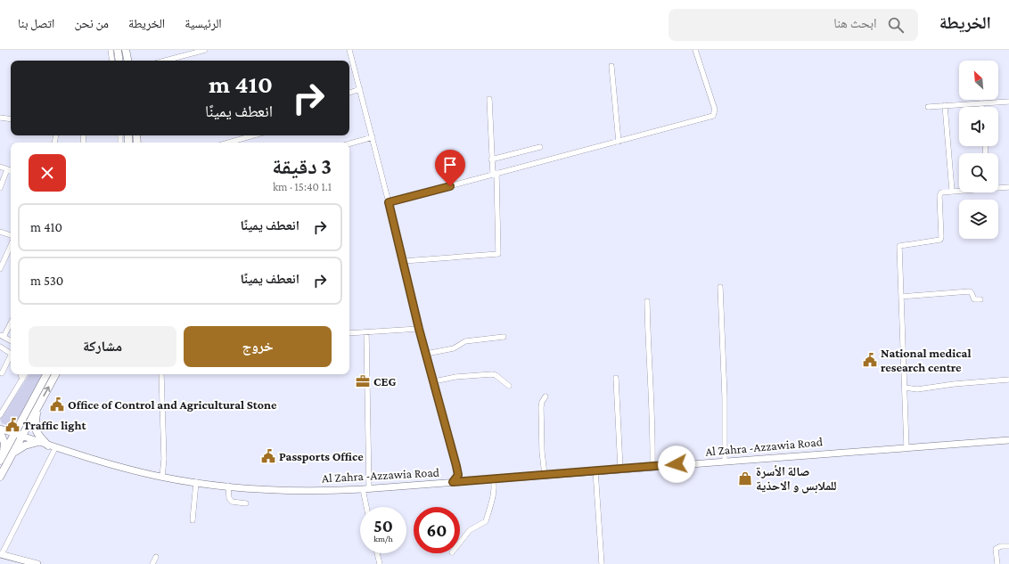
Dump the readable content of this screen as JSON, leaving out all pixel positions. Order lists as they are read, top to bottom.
{
  "streets": {
    "main road": ["Al Zahra -Azzawia Road"]
  },
  "places": {
    "public building": [
      "National medical research centre",
      "Office of Control and Agricultural Stone",
      "Traffic light",
      "Passports Office"
    ],
    "office": ["CEG"],
    "shop": ["صالة الأسرة للملابس و الاحذية"]
  },
  "north": "top left",
  "page": {
    "header": "الخريطة",
    "search": "ابحث هنا",
    "nav": [
      "الرئيسية",
      "الخريطة",
      "من نحن",
      "اتصل بنا"
    ],
    "turn": ["410 m", "انعطف يمينًا"],
    "heading": ["3 دقيقة", "1.1 km · 15:40"],
    "list": [
      {
        "name": "انعطف يمينًا",
        "value": "410 m"
      },
      {
        "name": "انعطف يمينًا",
        "value": "530 m"
      }
    ],
    "buttons": ["خروج", "مشاركة"],
    "speed": "50 km/h",
    "limit": "60"
  }
}
